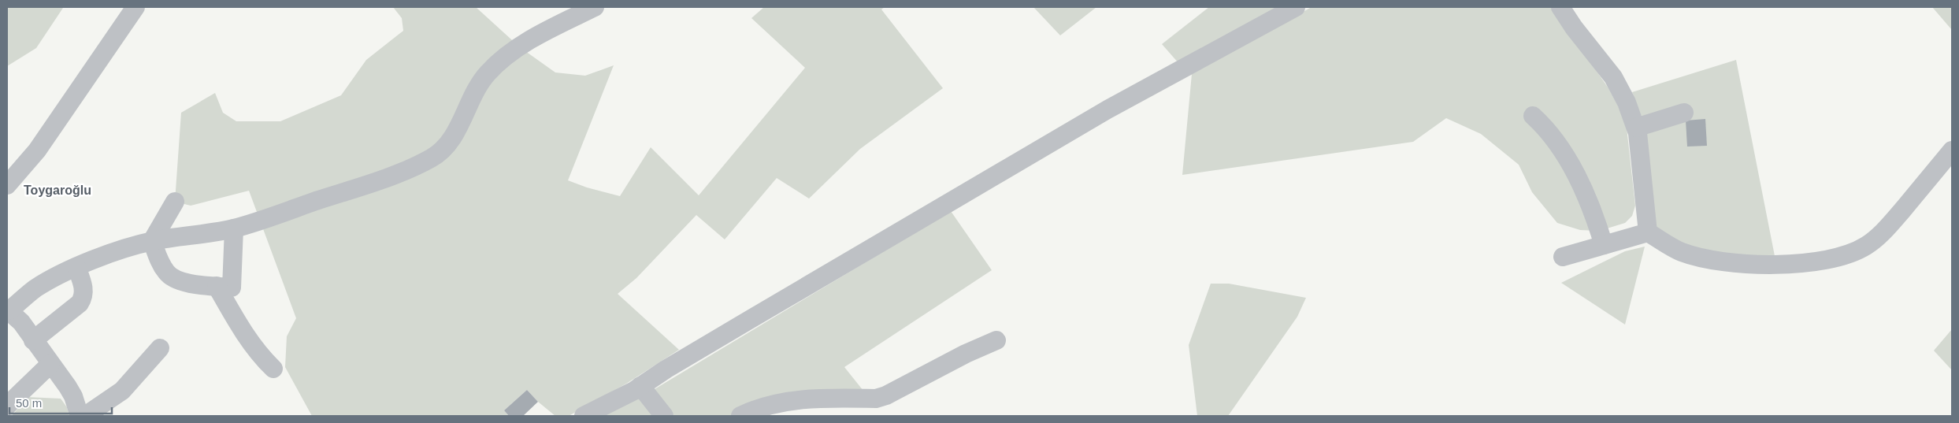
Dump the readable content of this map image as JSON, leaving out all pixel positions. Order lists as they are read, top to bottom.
{
  "districts": ["Toygaroğlu"],
  "scale_bar": "50 m"
}
